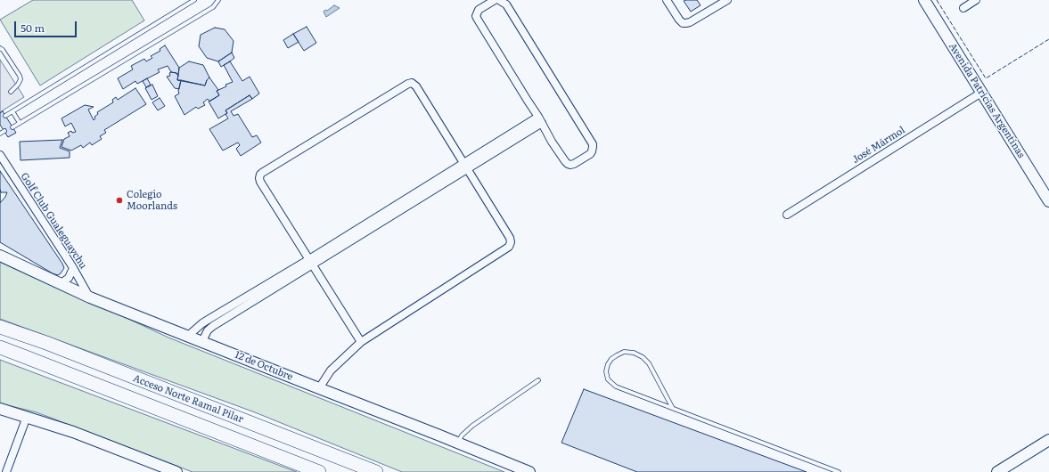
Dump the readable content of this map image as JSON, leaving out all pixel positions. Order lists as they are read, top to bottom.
{
  "streets": {
    "highway": ["Acceso Norte Ramal Pilar"],
    "street": [
      "Avenida Patricias Argentinas",
      "José Mármol",
      "Golf Club Gualeguaychu",
      "12 de Octubre"
    ]
  },
  "crossings": [
    ["Avenida Patricias Argentinas", "José Mármol"],
    ["Golf Club Gualeguaychu", "12 de Octubre"]
  ],
  "places": ["Colegio Moorlands"],
  "scale_bar": "50 m"
}
